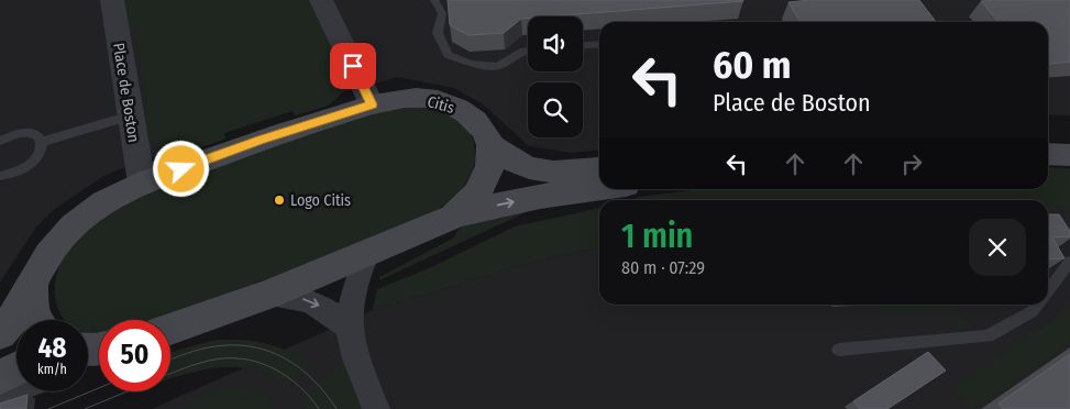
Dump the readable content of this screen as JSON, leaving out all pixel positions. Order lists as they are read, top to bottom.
{
  "streets": {
    "main road": ["Citis"],
    "street": ["Place de Boston"]
  },
  "crossings": [
    ["Place de Boston", "Citis"]
  ],
  "places": ["Logo Citis"],
  "page": {
    "turn": ["60 m", "Place de Boston"],
    "heading": ["1 min", "80 m · 07:29"],
    "speed": "48 km/h",
    "limit": "50"
  }
}
